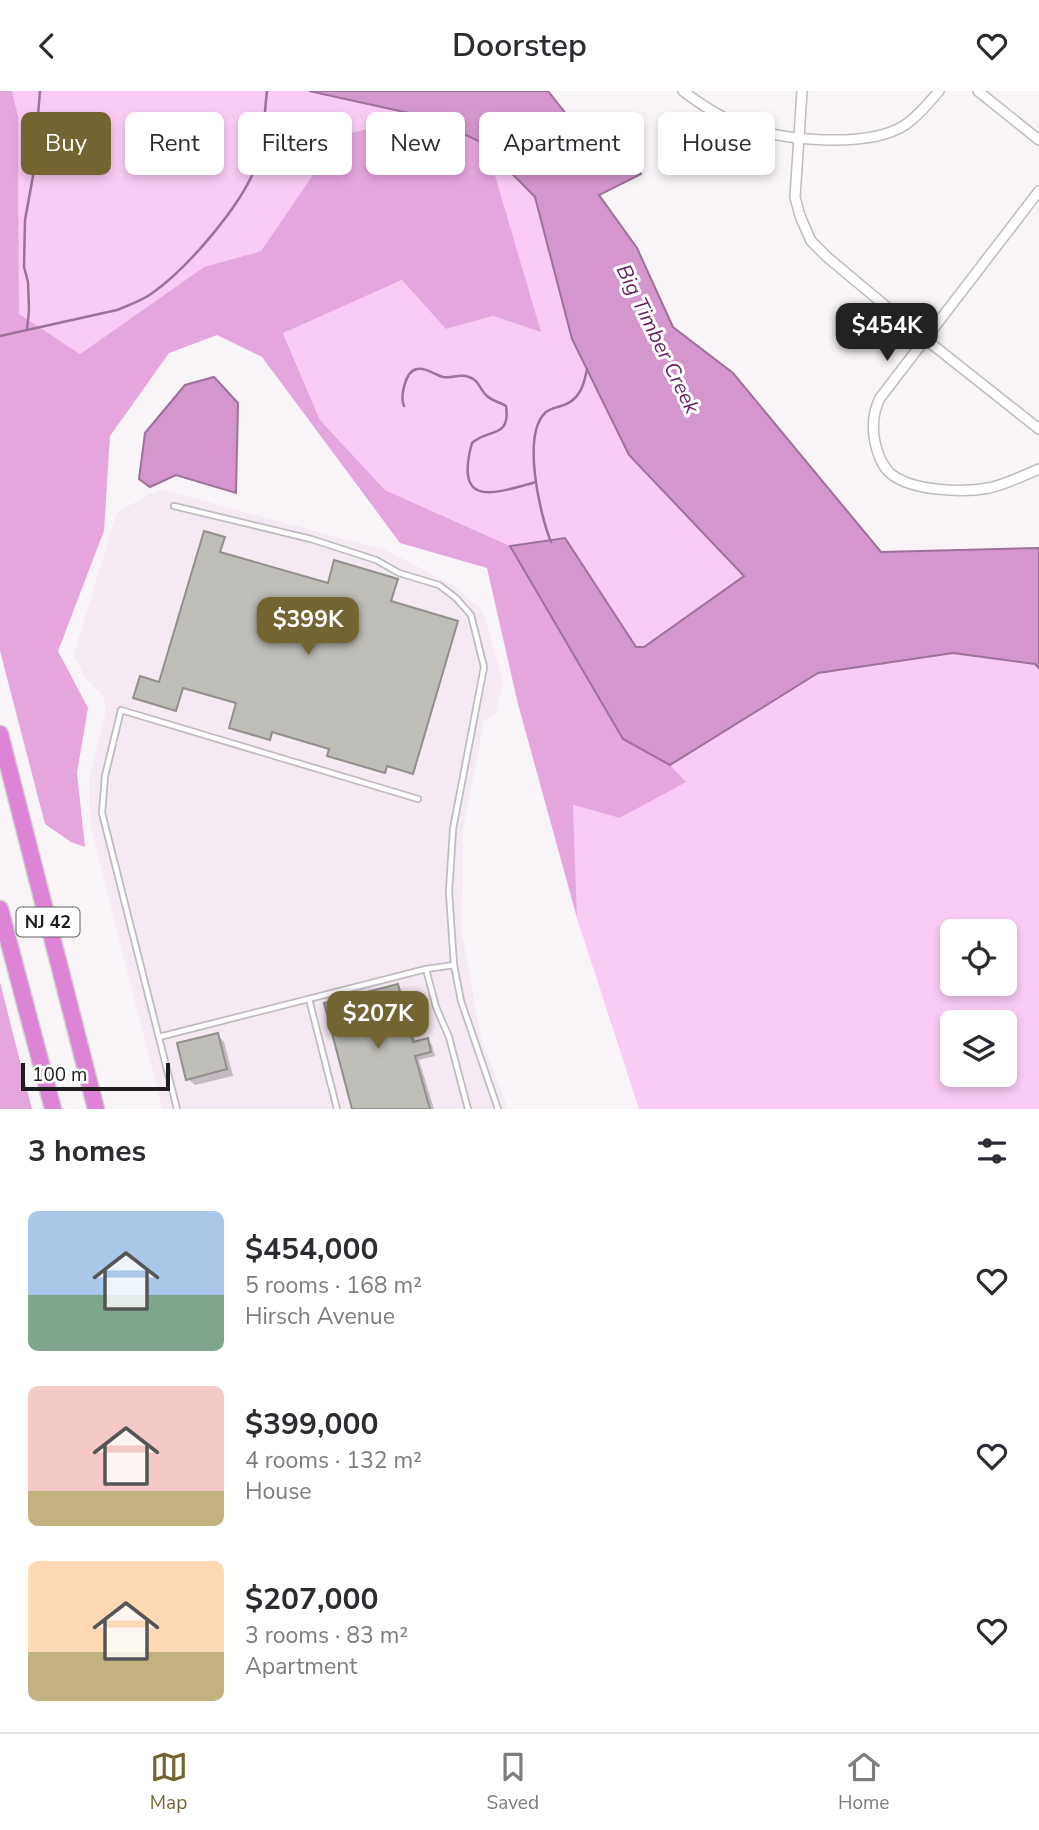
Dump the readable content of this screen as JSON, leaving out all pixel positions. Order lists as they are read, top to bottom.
{
  "streets": {
    "highway": ["NJ 42"]
  },
  "water": ["Big Timber Creek"],
  "scale_bar": "100 m",
  "page": {
    "header": "Doorstep",
    "chip": [
      "Buy",
      "Rent",
      "Filters",
      "New",
      "Apartment",
      "House"
    ],
    "price": ["$454K", "$399K", "$207K"],
    "scale": "100 m",
    "heading": "3 homes",
    "list": [
      {
        "name": "$454,000",
        "note": "5 rooms · 168 m² · Hirsch Avenue"
      },
      {
        "name": "$399,000",
        "note": "4 rooms · 132 m² · House"
      },
      {
        "name": "$207,000",
        "note": "3 rooms · 83 m² · Apartment"
      }
    ],
    "tabs": ["Map", "Saved", "Home"]
  }
}
